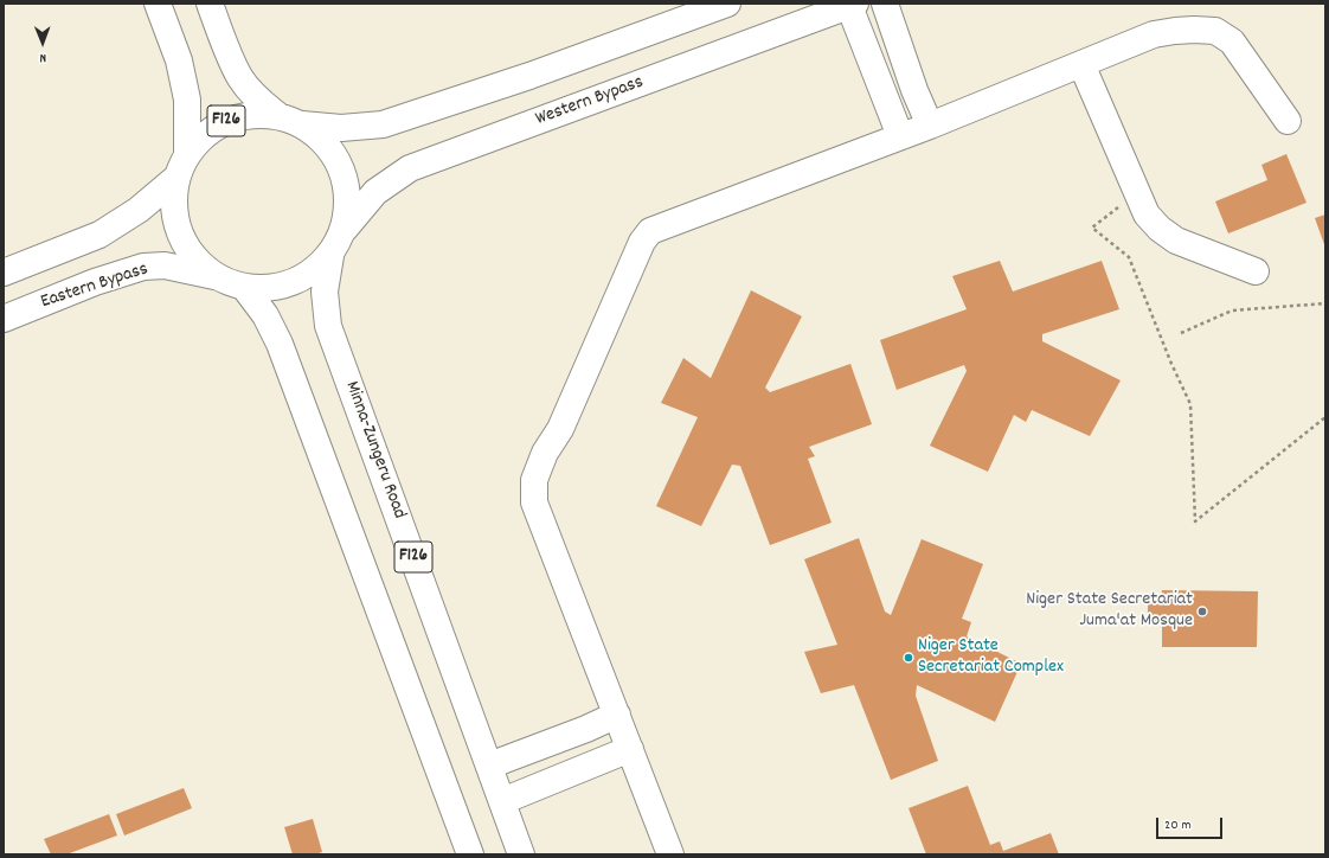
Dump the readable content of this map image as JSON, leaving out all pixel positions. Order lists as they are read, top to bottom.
{
  "streets": {
    "main road": [
      "Western Bypass",
      "F126",
      "Eastern Bypass",
      "Minna-Zungeru Road"
    ]
  },
  "crossings": [
    ["Western Bypass", "F126"],
    ["F126", "Eastern Bypass"],
    ["F126", "Minna-Zungeru Road"]
  ],
  "places": ["Niger State Secretariat Juma'at Mosque", "Niger State Secretariat Complex"],
  "scale_bar": "20 m",
  "north": "bottom"
}
